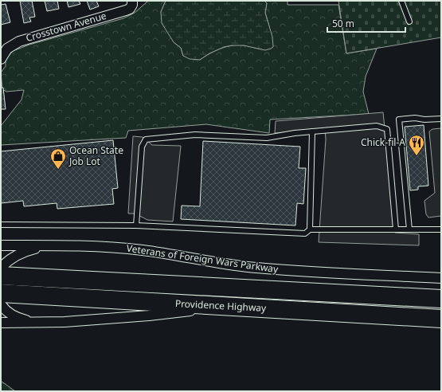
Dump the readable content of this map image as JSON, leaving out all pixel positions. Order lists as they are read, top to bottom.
{
  "streets": {
    "highway": ["Providence Highway"],
    "street": ["Crosstown Avenue", "Veterans of Foreign Wars Parkway"]
  },
  "places": {
    "restaurant": ["Chick-fil-A"],
    "shop": ["Ocean State Job Lot"]
  },
  "scale_bar": "50 m"
}
